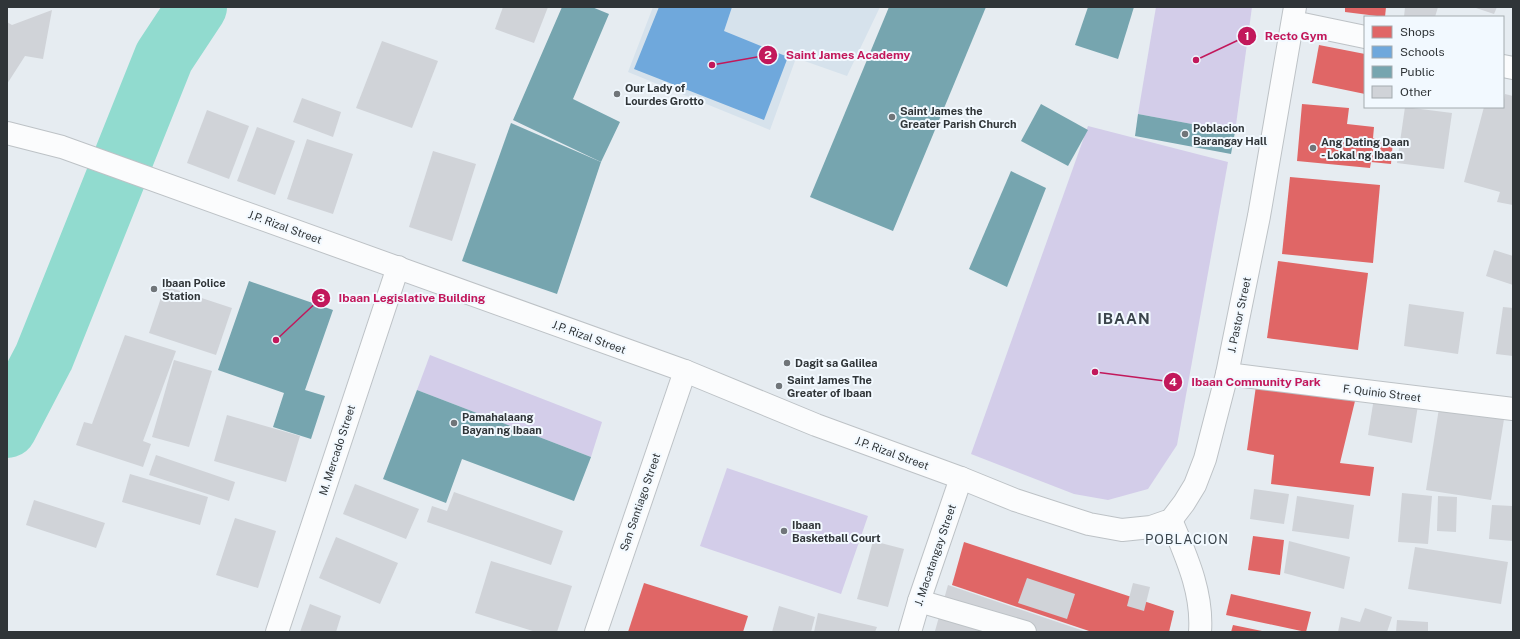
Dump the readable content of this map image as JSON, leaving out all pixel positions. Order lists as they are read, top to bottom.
{
  "streets": {
    "main road": [
      "J.P. Rizal Street",
      "J. Pastor Street",
      "F. Quinio Street",
      "M. Mercado Street",
      "San Santiago Street",
      "J. Macatangay Street"
    ]
  },
  "crossings": [
    ["J.P. Rizal Street", "J. Pastor Street"],
    ["J.P. Rizal Street", "M. Mercado Street"],
    ["J.P. Rizal Street", "San Santiago Street"],
    ["J.P. Rizal Street", "J. Macatangay Street"],
    ["J. Pastor Street", "F. Quinio Street"]
  ],
  "districts": ["IBAAN", "POBLACION"],
  "places": [
    "Recto Gym",
    "Saint James Academy",
    "Our Lady of Lourdes Grotto",
    "Saint James the Greater Parish Church",
    "Poblacion Barangay Hall",
    "Ang Dating Daan - Lokal ng Ibaan",
    "Ibaan Police Station",
    "Ibaan Legislative Building",
    "Dagit sa Galilea",
    "Ibaan Community Park",
    "Saint James The Greater of Ibaan",
    "Pamahalaang Bayan ng Ibaan",
    "Ibaan Basketball Court"
  ],
  "legend": [
    "Shops",
    "Schools",
    "Public",
    "Other"
  ]
}
